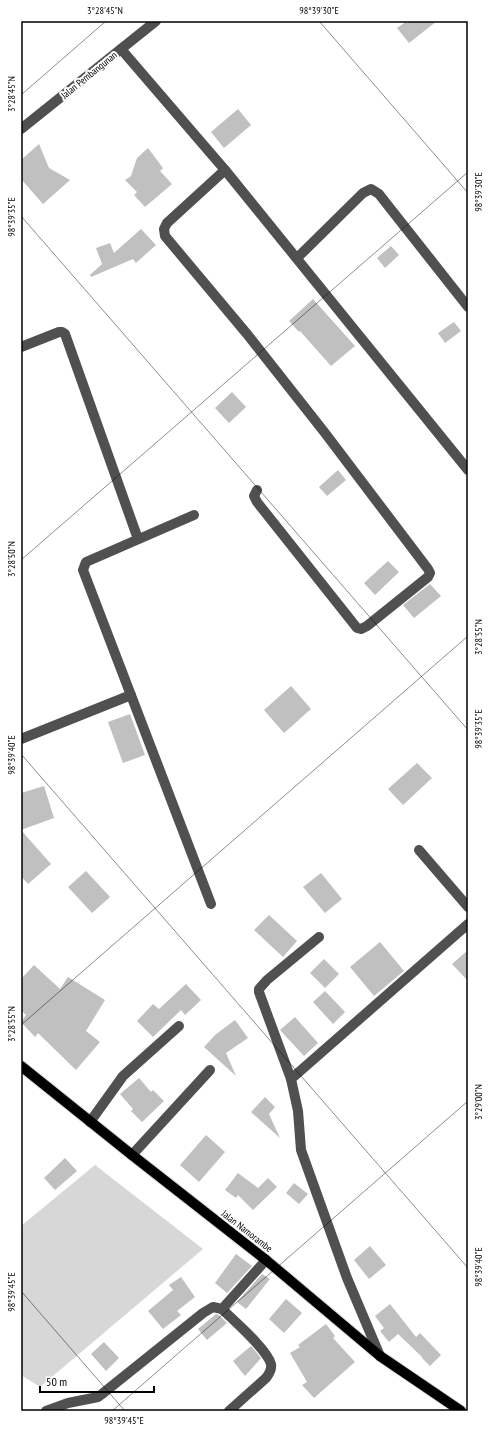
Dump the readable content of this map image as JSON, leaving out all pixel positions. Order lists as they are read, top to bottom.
{
  "streets": {
    "main road": ["Jalan Namorambe"],
    "street": ["Jalan Pembangunan"]
  },
  "scale_bar": "50 m",
  "coordinates": [
    "3°28'45\"N",
    "98°39'30\"E",
    "98°39'35\"E",
    "3°28'50\"N",
    "3°28'55\"N",
    "98°39'40\"E",
    "3°29'00\"N",
    "98°39'45\"E"
  ]
}
